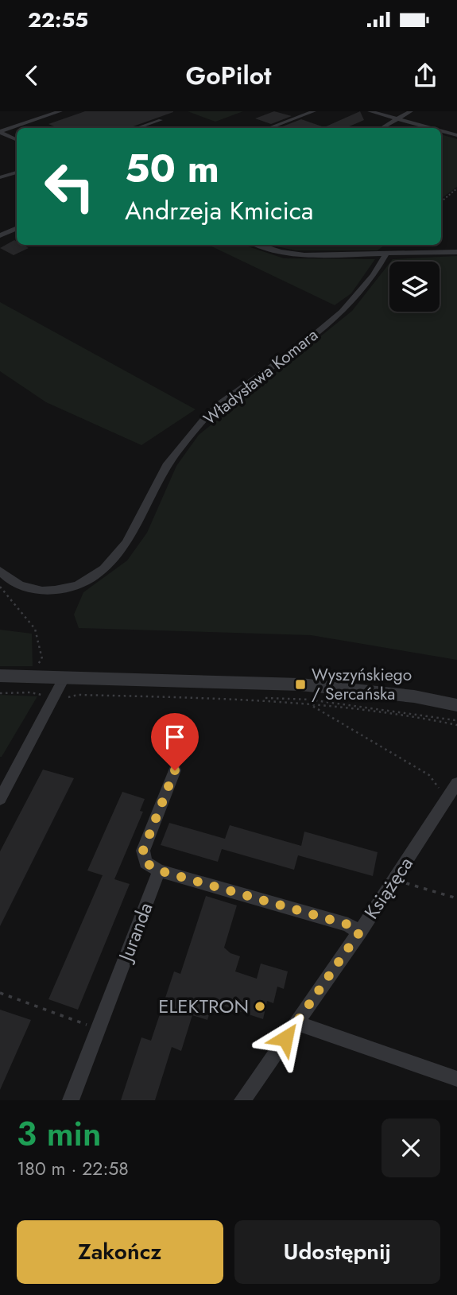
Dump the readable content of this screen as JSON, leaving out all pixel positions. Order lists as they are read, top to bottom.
{
  "streets": {
    "street": ["Władysława Komara", "Książęca", "Juranda"]
  },
  "places": {
    "transit": ["Wyszyńskiego / Sercańska"],
    "other": ["ELEKTRON"]
  },
  "page": {
    "status": "22:55",
    "header": "GoPilot",
    "turn": ["50 m", "Andrzeja Kmicica"],
    "heading": ["3 min", "180 m · 22:58"],
    "buttons": ["Zakończ", "Udostępnij"]
  }
}
